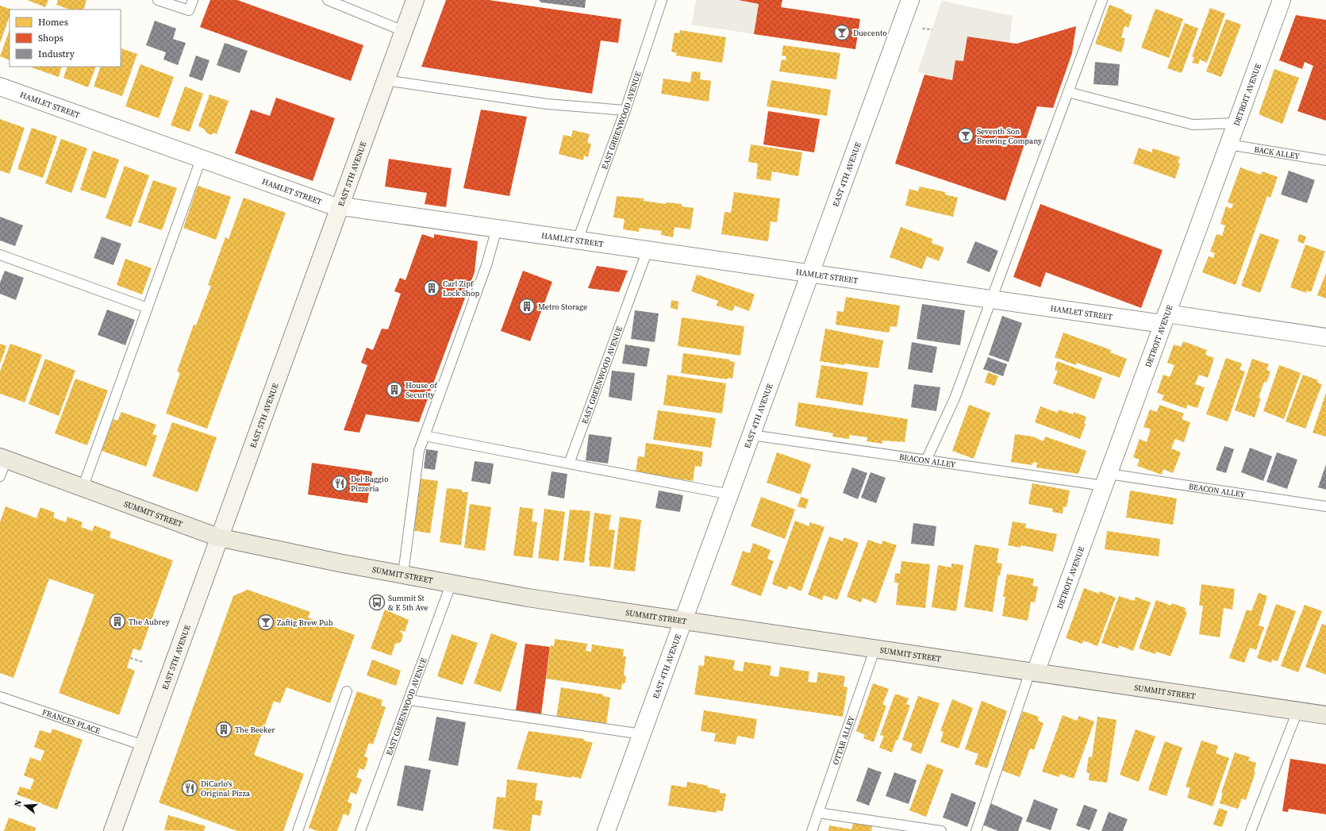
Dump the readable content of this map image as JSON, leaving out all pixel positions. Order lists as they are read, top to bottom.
{
  "streets": {
    "main road": ["EAST 5TH AVENUE", "SUMMIT STREET"],
    "street": ["DETROIT AVENUE", "HAMLET STREET", "EAST 4TH AVENUE"],
    "lane": [
      "EAST GREENWOOD AVENUE",
      "BACK ALLEY",
      "BEACON ALLEY",
      "FRANCES PLACE",
      "OTTAR ALLEY"
    ]
  },
  "crossings": [
    ["DETROIT AVENUE", "HAMLET STREET"],
    ["DETROIT AVENUE", "BACK ALLEY"],
    ["DETROIT AVENUE", "BEACON ALLEY"],
    ["DETROIT AVENUE", "SUMMIT STREET"],
    ["HAMLET STREET", "EAST GREENWOOD AVENUE"],
    ["HAMLET STREET", "EAST 5TH AVENUE"],
    ["HAMLET STREET", "EAST 4TH AVENUE"],
    ["EAST GREENWOOD AVENUE", "SUMMIT STREET"],
    ["EAST 5TH AVENUE", "SUMMIT STREET"],
    ["EAST 5TH AVENUE", "FRANCES PLACE"],
    ["EAST 4TH AVENUE", "BEACON ALLEY"],
    ["EAST 4TH AVENUE", "SUMMIT STREET"],
    ["SUMMIT STREET", "OTTAR ALLEY"]
  ],
  "places": {
    "bar": ["Duecento", "Seventh Son Brewing Company", "Zaftig Brew Pub"],
    "building": [
      "Carl Zipf Lock Shop",
      "Metro Storage",
      "House of Security",
      "The Aubrey",
      "The Beeker"
    ],
    "restaurant": ["Del Baggio Pizzeria", "DiCarlo's Original Pizza"],
    "bus stop": ["Summit St & E 5th Ave"]
  },
  "legend": ["Homes", "Shops", "Industry"],
  "north": "left"
}
